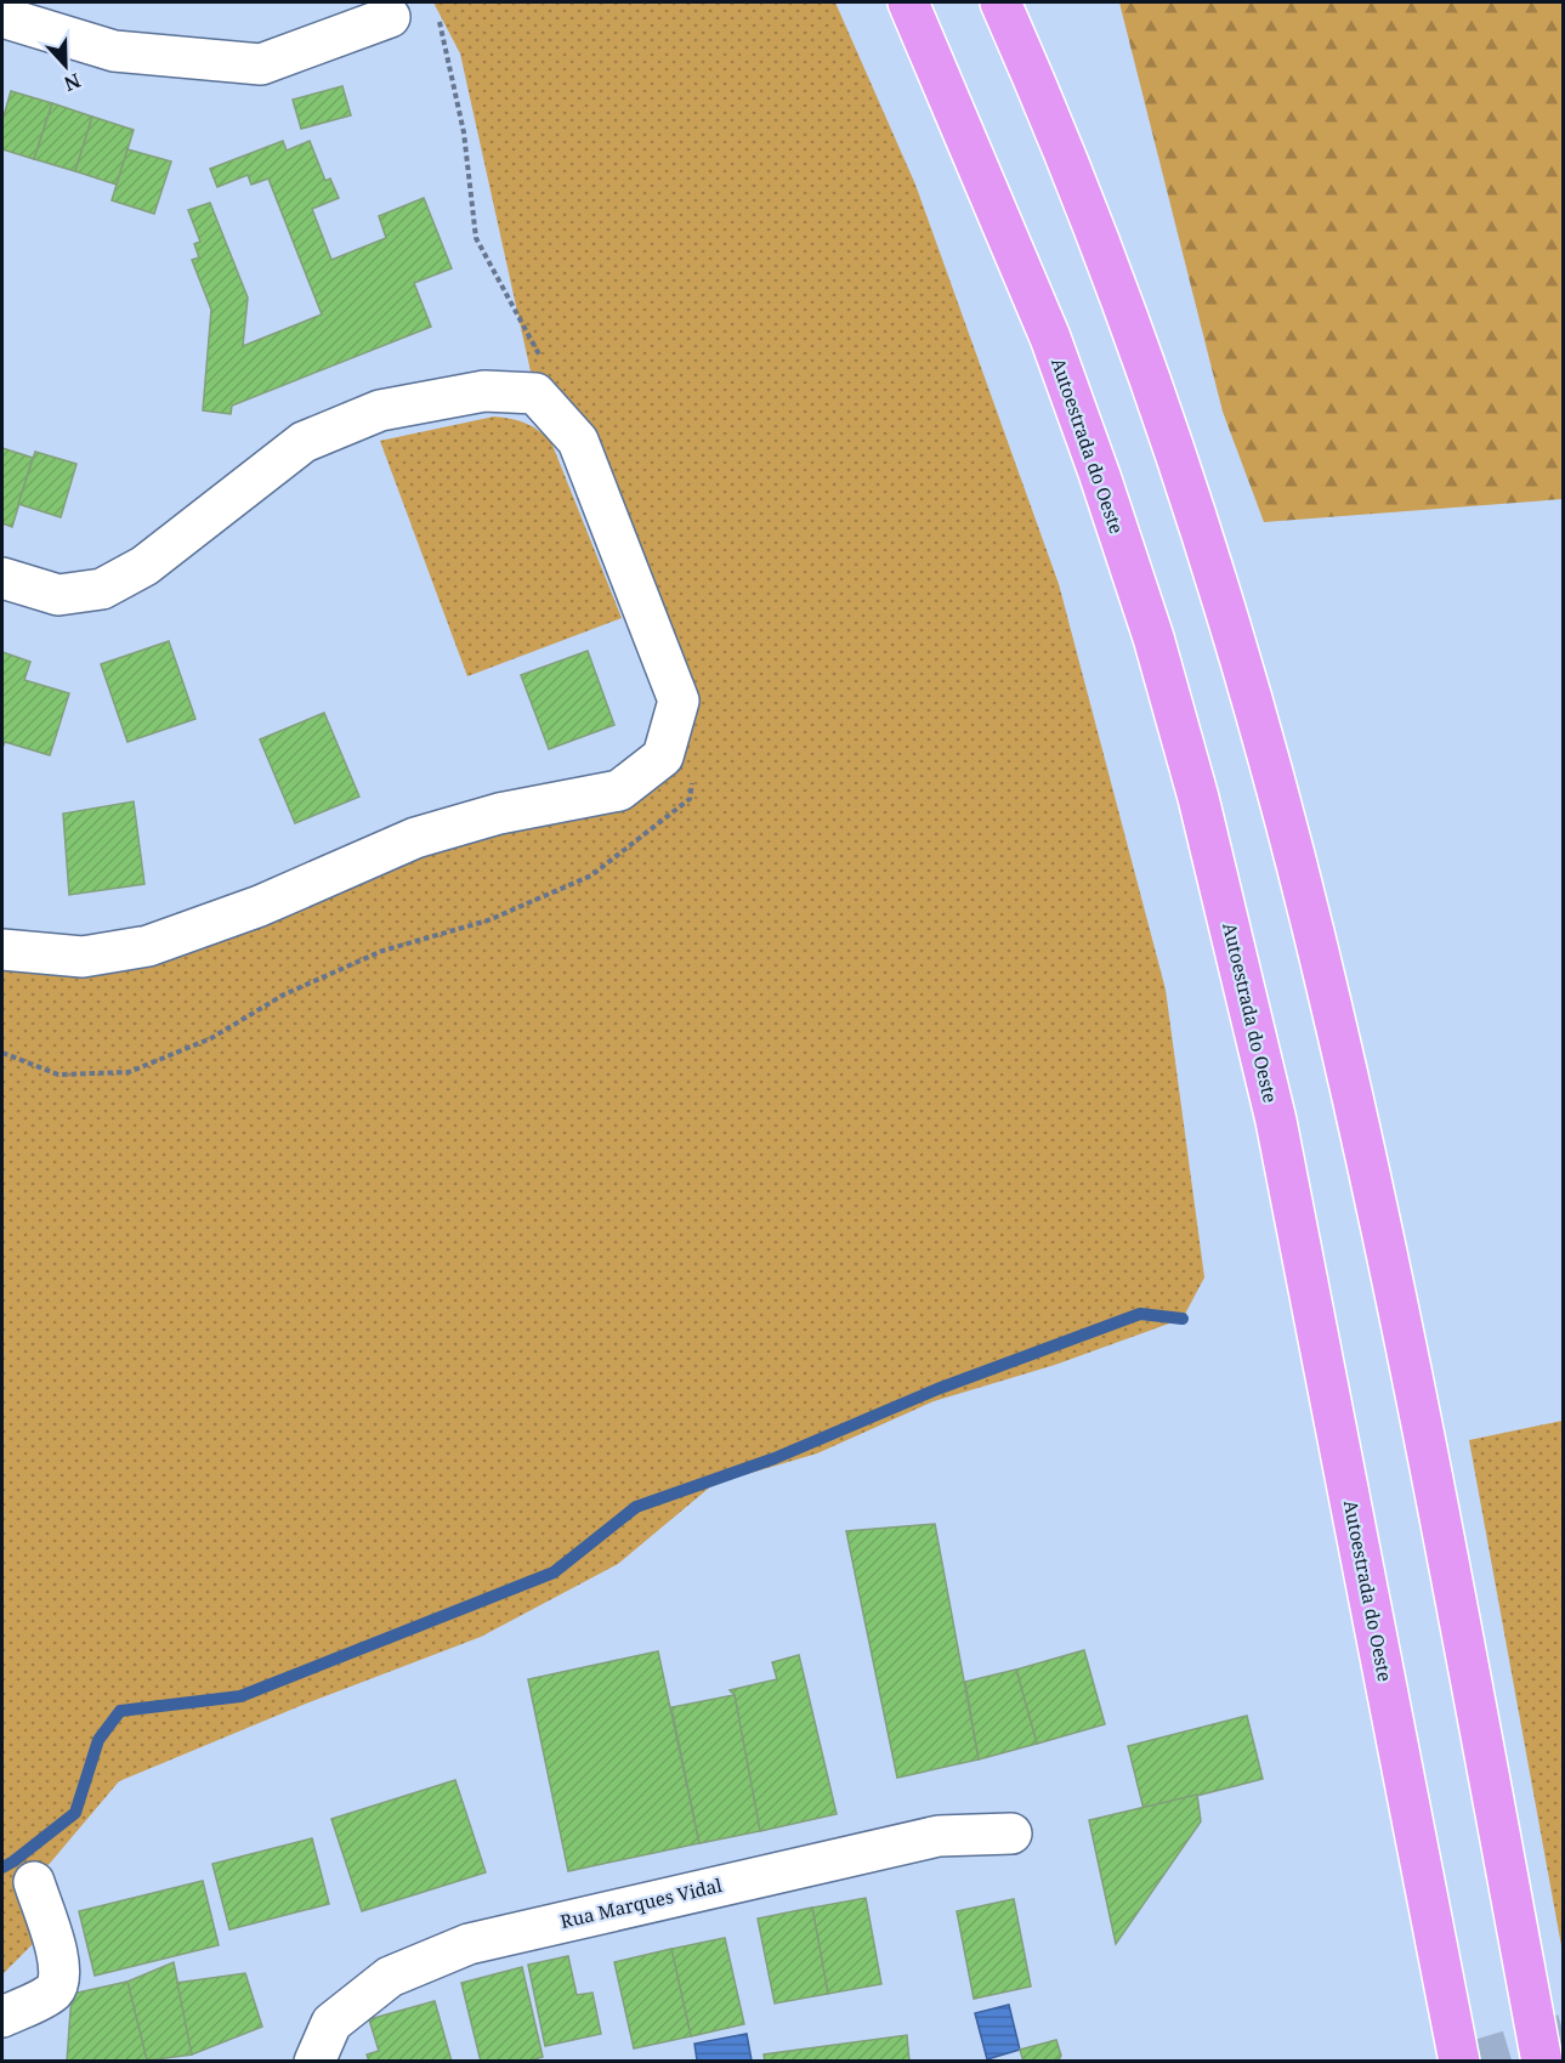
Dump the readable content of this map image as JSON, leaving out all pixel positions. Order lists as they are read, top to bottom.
{
  "streets": {
    "highway": ["Autoestrada do Oeste"],
    "street": ["Rua Marques Vidal"]
  },
  "north": "bottom"
}
